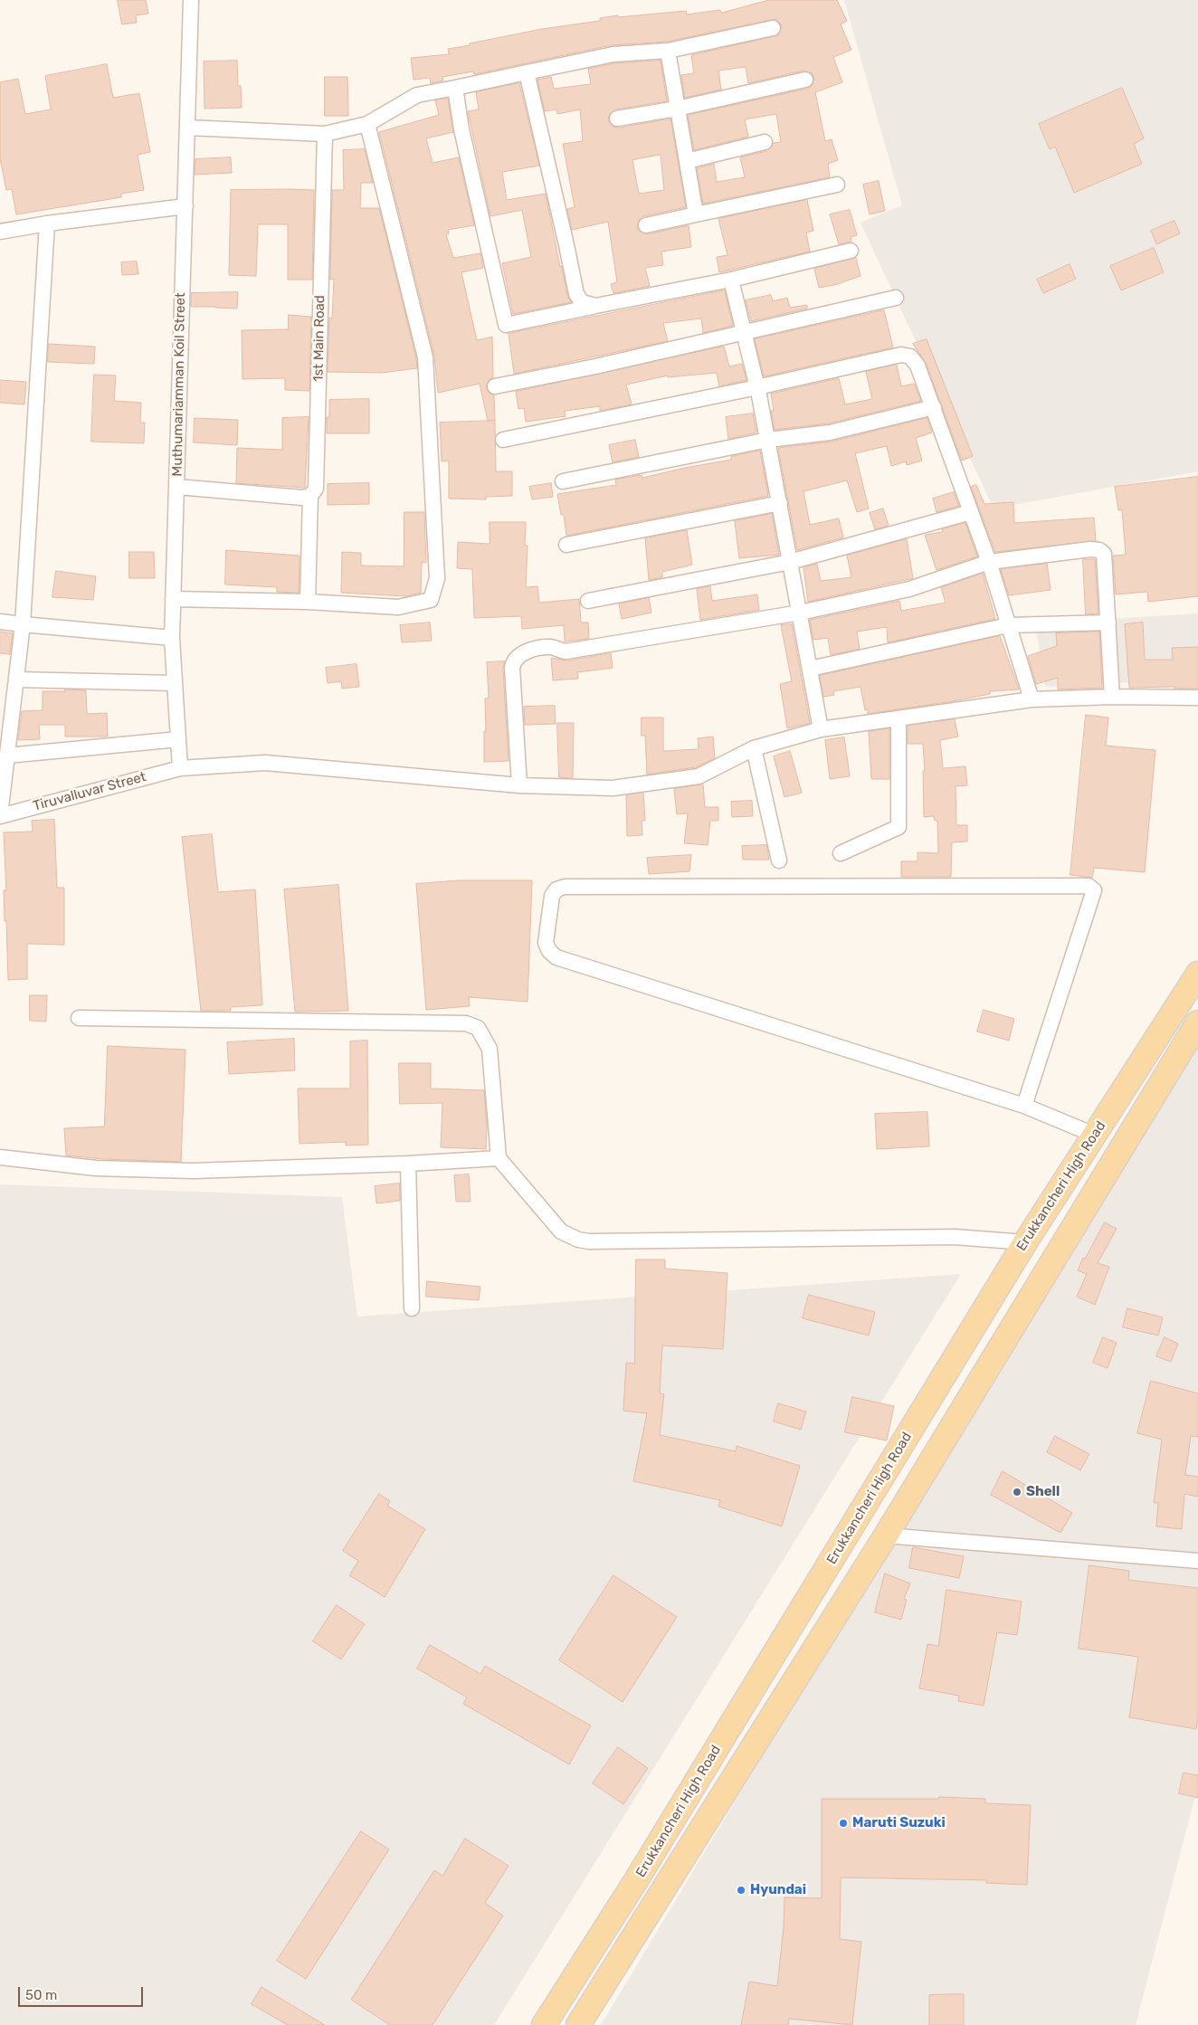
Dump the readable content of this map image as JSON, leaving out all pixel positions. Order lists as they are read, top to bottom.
{
  "streets": {
    "main road": ["Erukkancheri High Road"],
    "street": ["1st Main Road", "Muthumariamman Koil Street", "Tiruvalluvar Street"]
  },
  "crossings": [
    ["Muthumariamman Koil Street", "Tiruvalluvar Street"]
  ],
  "places": ["Shell", "Maruti Suzuki", "Hyundai"],
  "scale_bar": "50 m"
}
